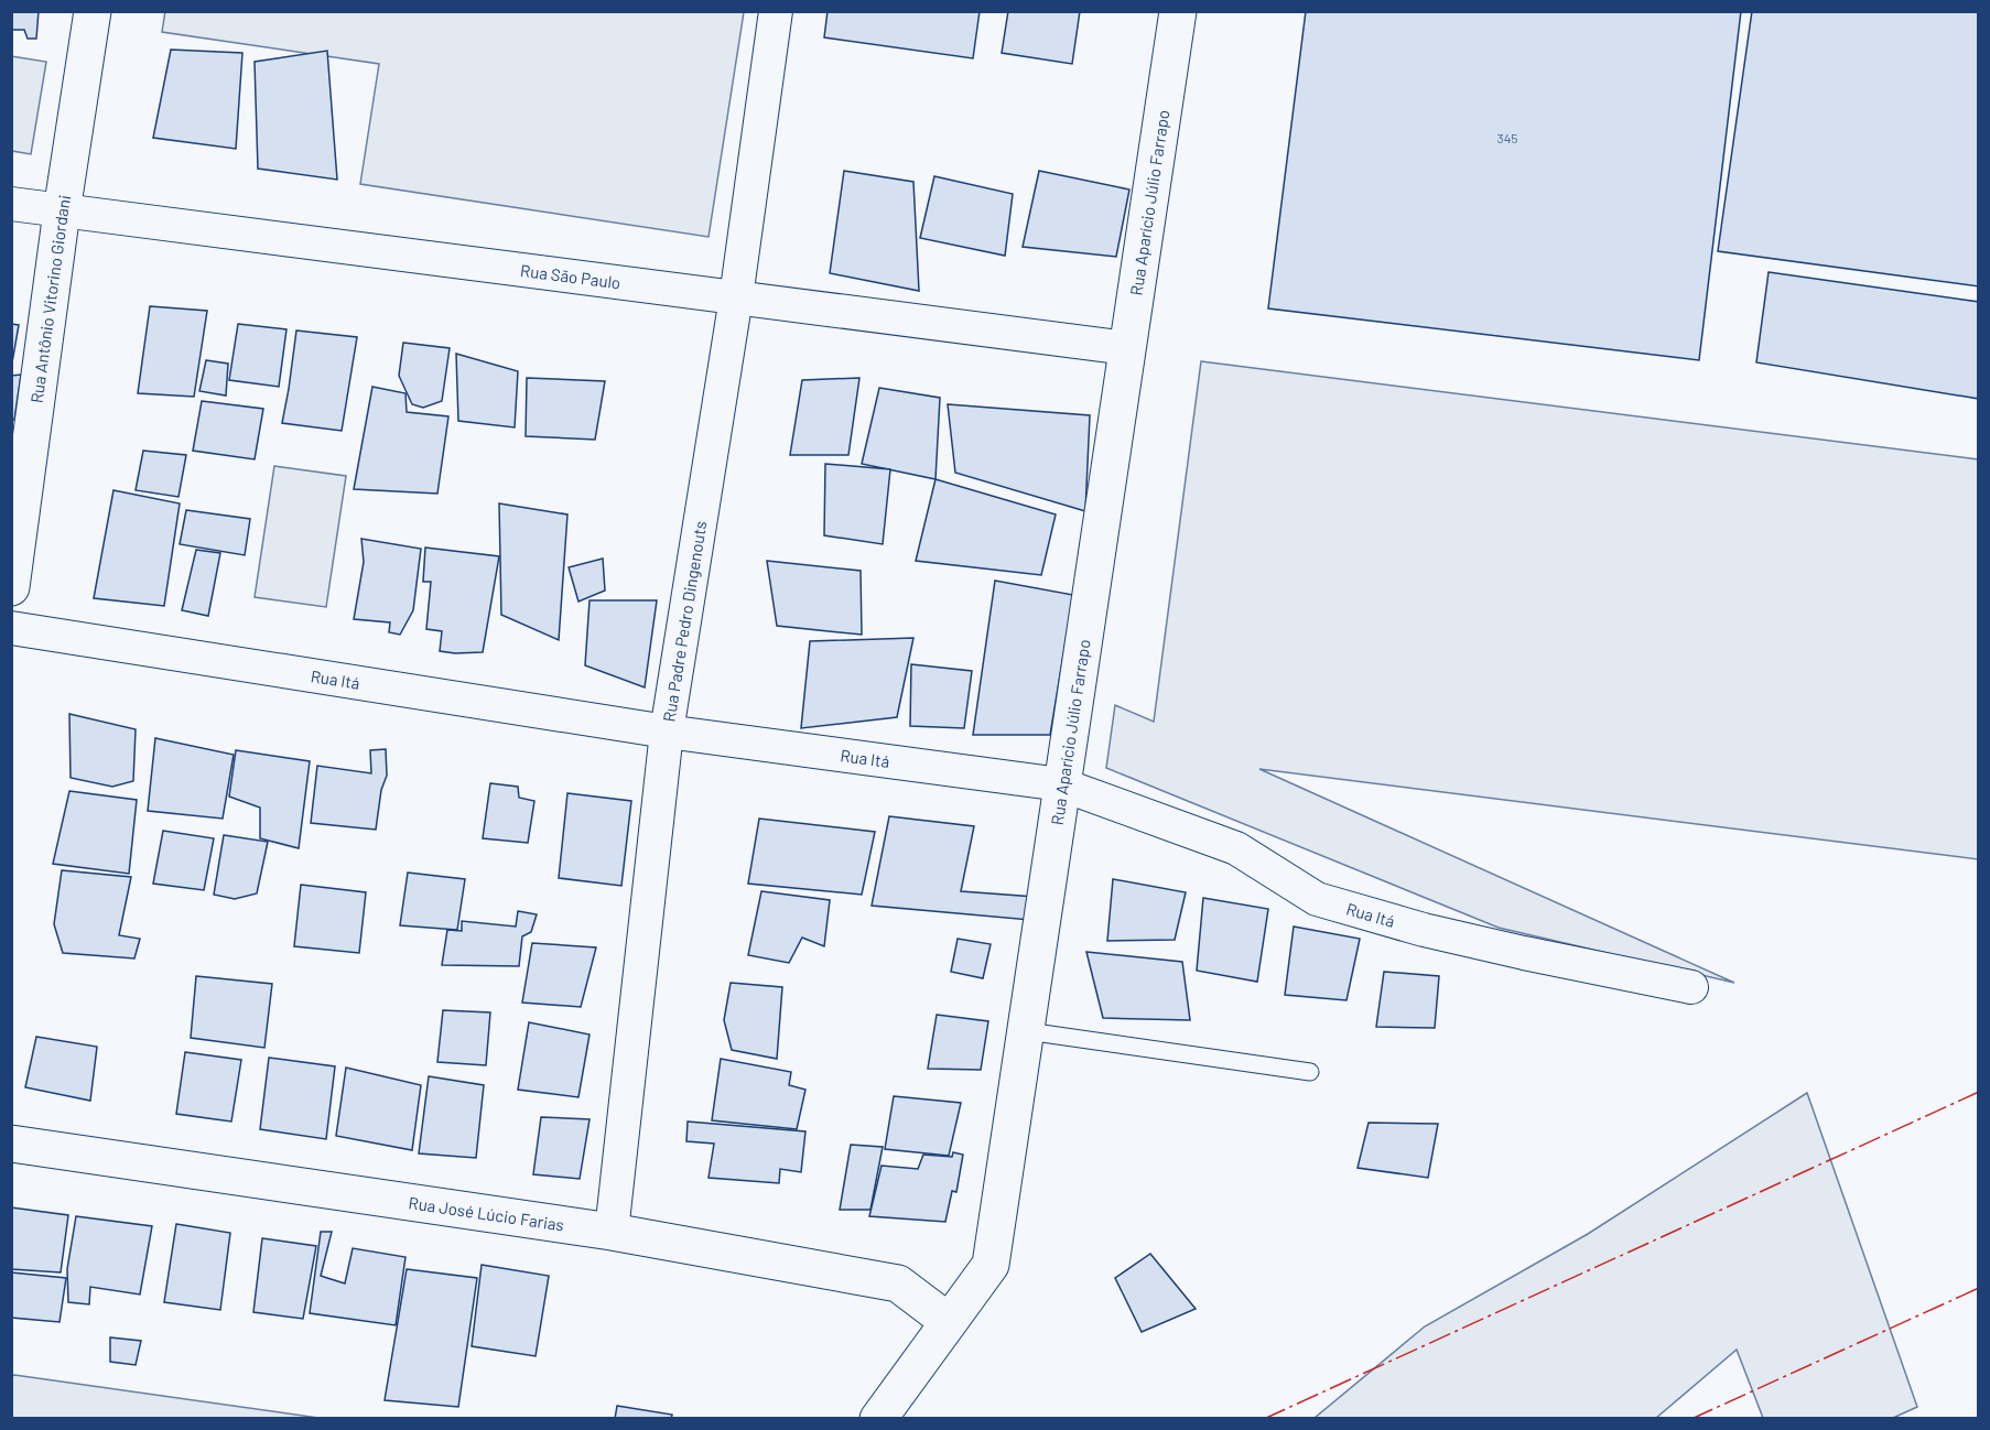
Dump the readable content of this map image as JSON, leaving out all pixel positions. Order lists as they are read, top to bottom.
{
  "streets": {
    "street": [
      "Rua Aparício Júlio Farrapo",
      "Rua São Paulo",
      "Rua Antônio Vitorino Giordani",
      "Rua Padre Pedro Dingenouts",
      "Rua Itá",
      "Rua José Lúcio Farias"
    ]
  },
  "crossings": [
    ["Rua Aparício Júlio Farrapo", "Rua São Paulo"],
    ["Rua Aparício Júlio Farrapo", "Rua Itá"],
    ["Rua Aparício Júlio Farrapo", "Rua José Lúcio Farias"],
    ["Rua São Paulo", "Rua Antônio Vitorino Giordani"],
    ["Rua São Paulo", "Rua Padre Pedro Dingenouts"],
    ["Rua Padre Pedro Dingenouts", "Rua Itá"],
    ["Rua Padre Pedro Dingenouts", "Rua José Lúcio Farias"]
  ],
  "house_numbers": ["345"]
}
